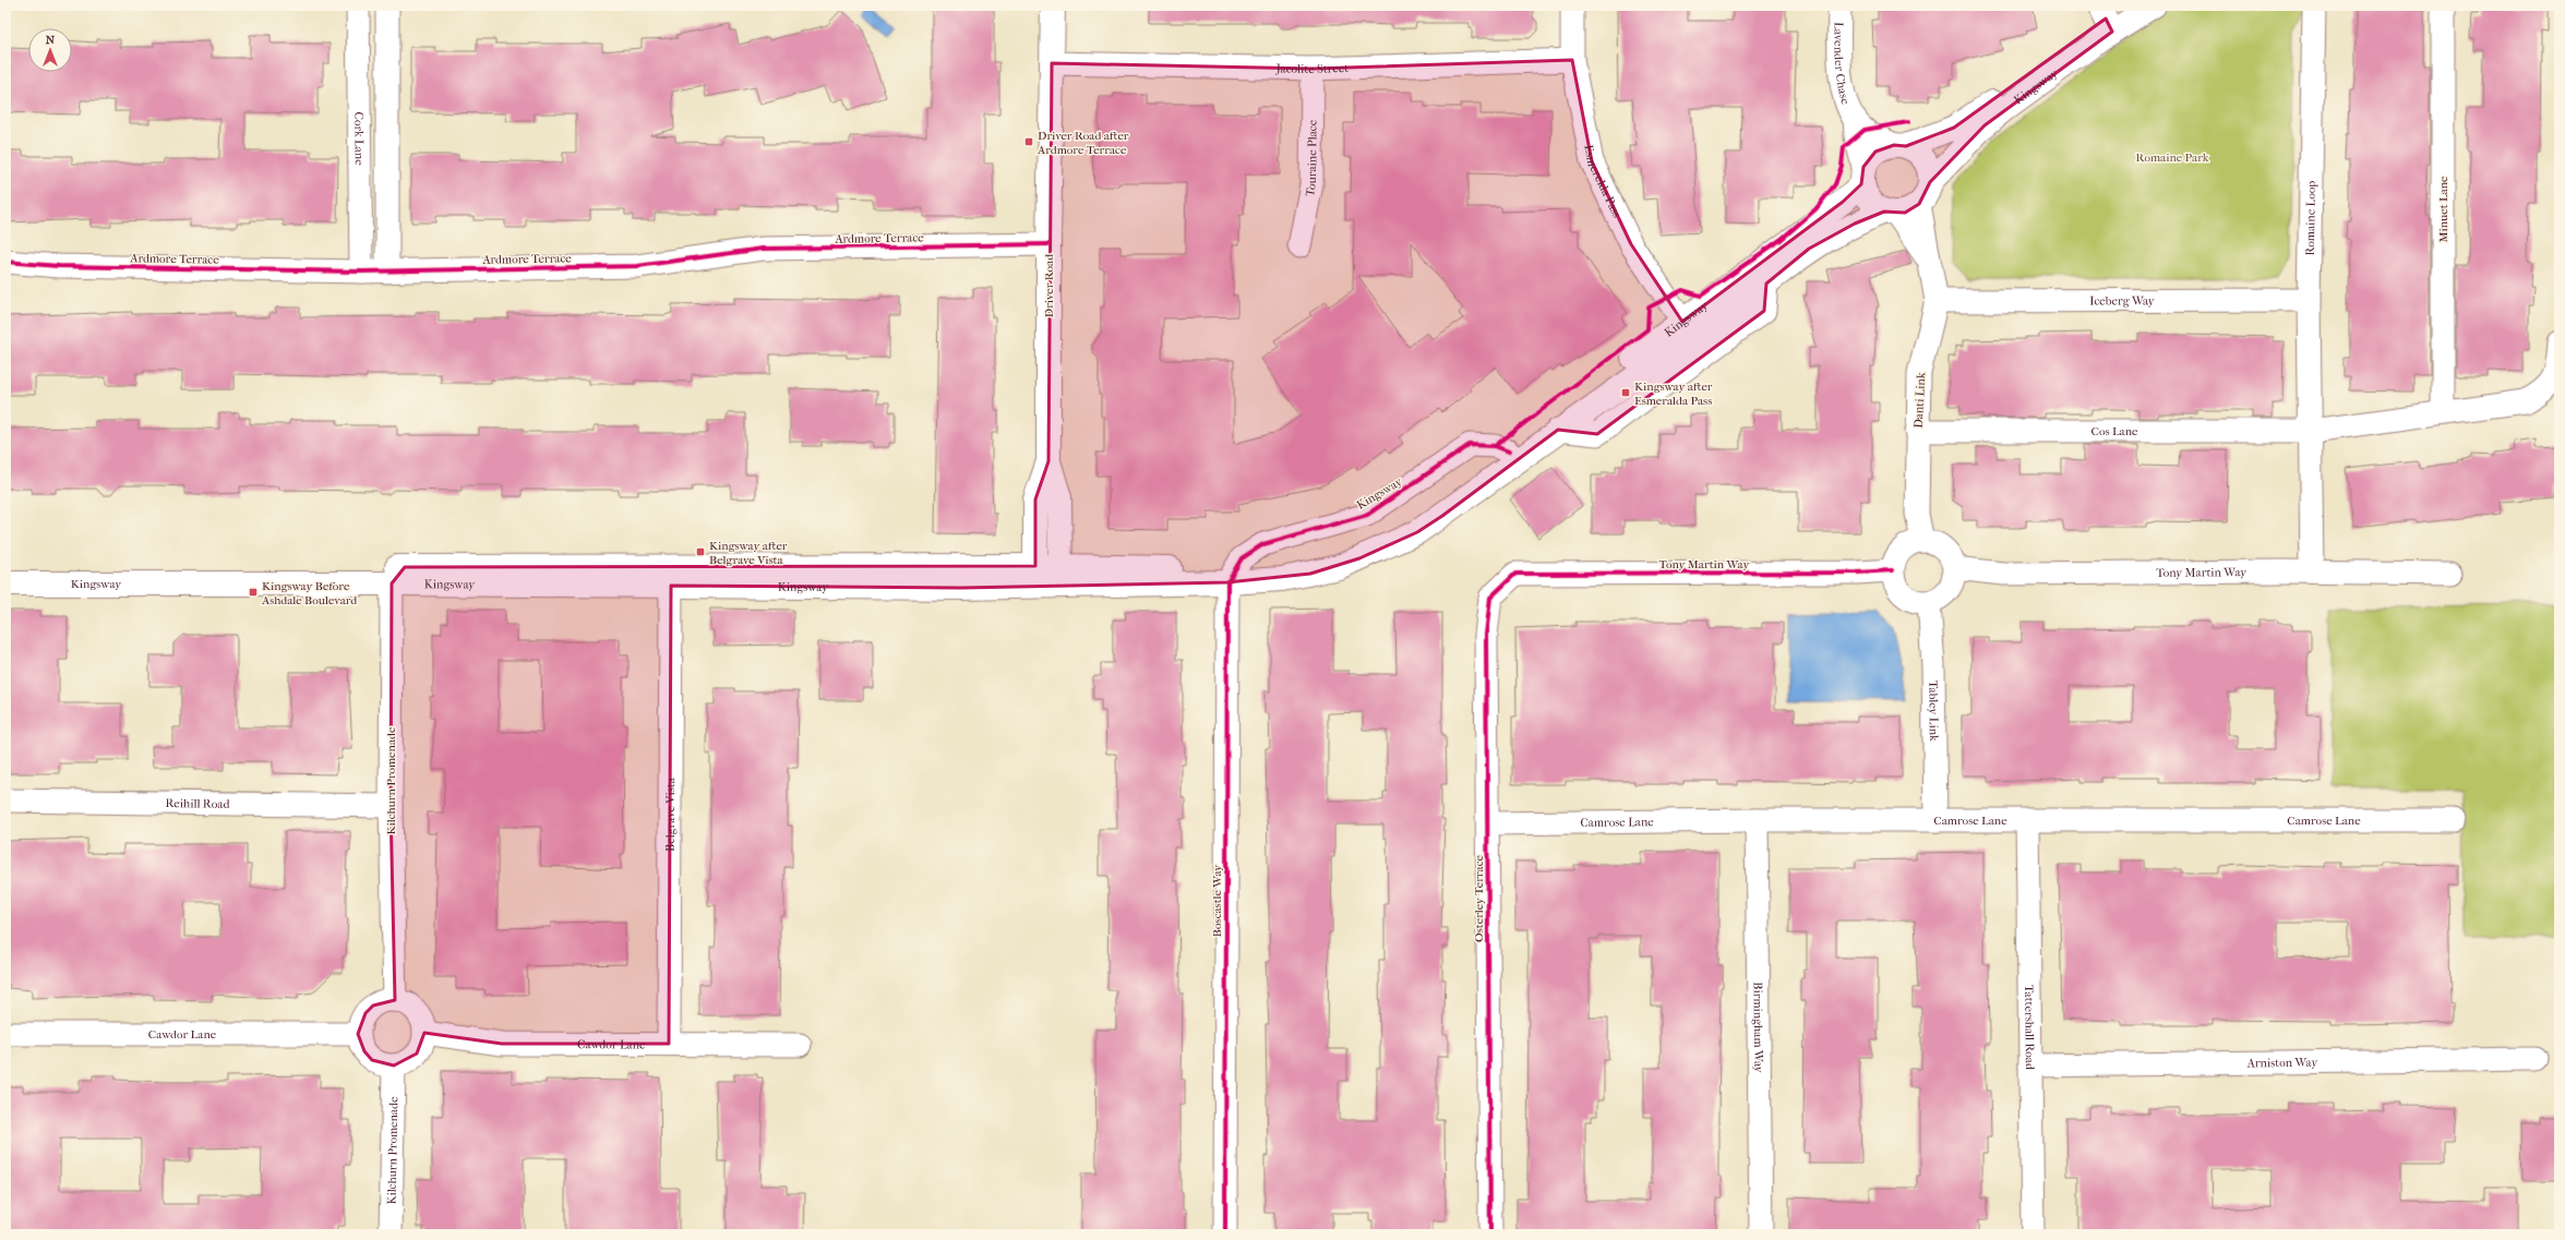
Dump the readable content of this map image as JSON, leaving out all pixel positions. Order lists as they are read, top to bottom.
{
  "streets": {
    "main road": ["Kingsway", "Driver Road"],
    "street": [
      "Lavender Chase",
      "Jacolite Street",
      "Cork Lane",
      "Touraine Place",
      "Esmerelda Pass",
      "Minuet Lane",
      "Romaine Loop",
      "Ardmore Terrace",
      "Iceberg Way",
      "Danti Link",
      "Cos Lane",
      "Tony Martin Way",
      "Tabley Link",
      "Kilchurn Promenade",
      "Reihill Road",
      "Belgrave Vista",
      "Camrose Lane",
      "Osterley Terrace",
      "Boscastle Way",
      "Birmingham Way",
      "Tattershall Road",
      "Cawdor Lane",
      "Arniston Way"
    ]
  },
  "crossings": [
    ["Lavender Chase", "Kingsway"],
    ["Lavender Chase", "Danti Link"],
    ["Jacolite Street", "Touraine Place"],
    ["Jacolite Street", "Esmerelda Pass"],
    ["Jacolite Street", "Driver Road"],
    ["Kingsway", "Esmerelda Pass"],
    ["Kingsway", "Driver Road"],
    ["Kingsway", "Danti Link"],
    ["Kingsway", "Kilchurn Promenade"],
    ["Kingsway", "Belgrave Vista"],
    ["Kingsway", "Boscastle Way"],
    ["Cork Lane", "Ardmore Terrace"],
    ["Romaine Loop", "Iceberg Way"],
    ["Romaine Loop", "Cos Lane"],
    ["Romaine Loop", "Tony Martin Way"],
    ["Ardmore Terrace", "Driver Road"],
    ["Iceberg Way", "Danti Link"],
    ["Danti Link", "Cos Lane"],
    ["Danti Link", "Tony Martin Way"],
    ["Danti Link", "Tabley Link"],
    ["Tony Martin Way", "Tabley Link"],
    ["Tony Martin Way", "Osterley Terrace"],
    ["Tabley Link", "Camrose Lane"],
    ["Kilchurn Promenade", "Reihill Road"],
    ["Kilchurn Promenade", "Cawdor Lane"],
    ["Belgrave Vista", "Cawdor Lane"],
    ["Camrose Lane", "Osterley Terrace"],
    ["Camrose Lane", "Birmingham Way"],
    ["Camrose Lane", "Tattershall Road"],
    ["Tattershall Road", "Arniston Way"]
  ],
  "parks": ["Romaine Park"],
  "places": {
    "transit": [
      "Driver Road after Ardmore Terrace",
      "Kingsway after Esmeralda Pass",
      "Kingsway after Belgrave Vista",
      "Kingsway Before Ashdale Boulevard"
    ]
  },
  "north": "top"
}
